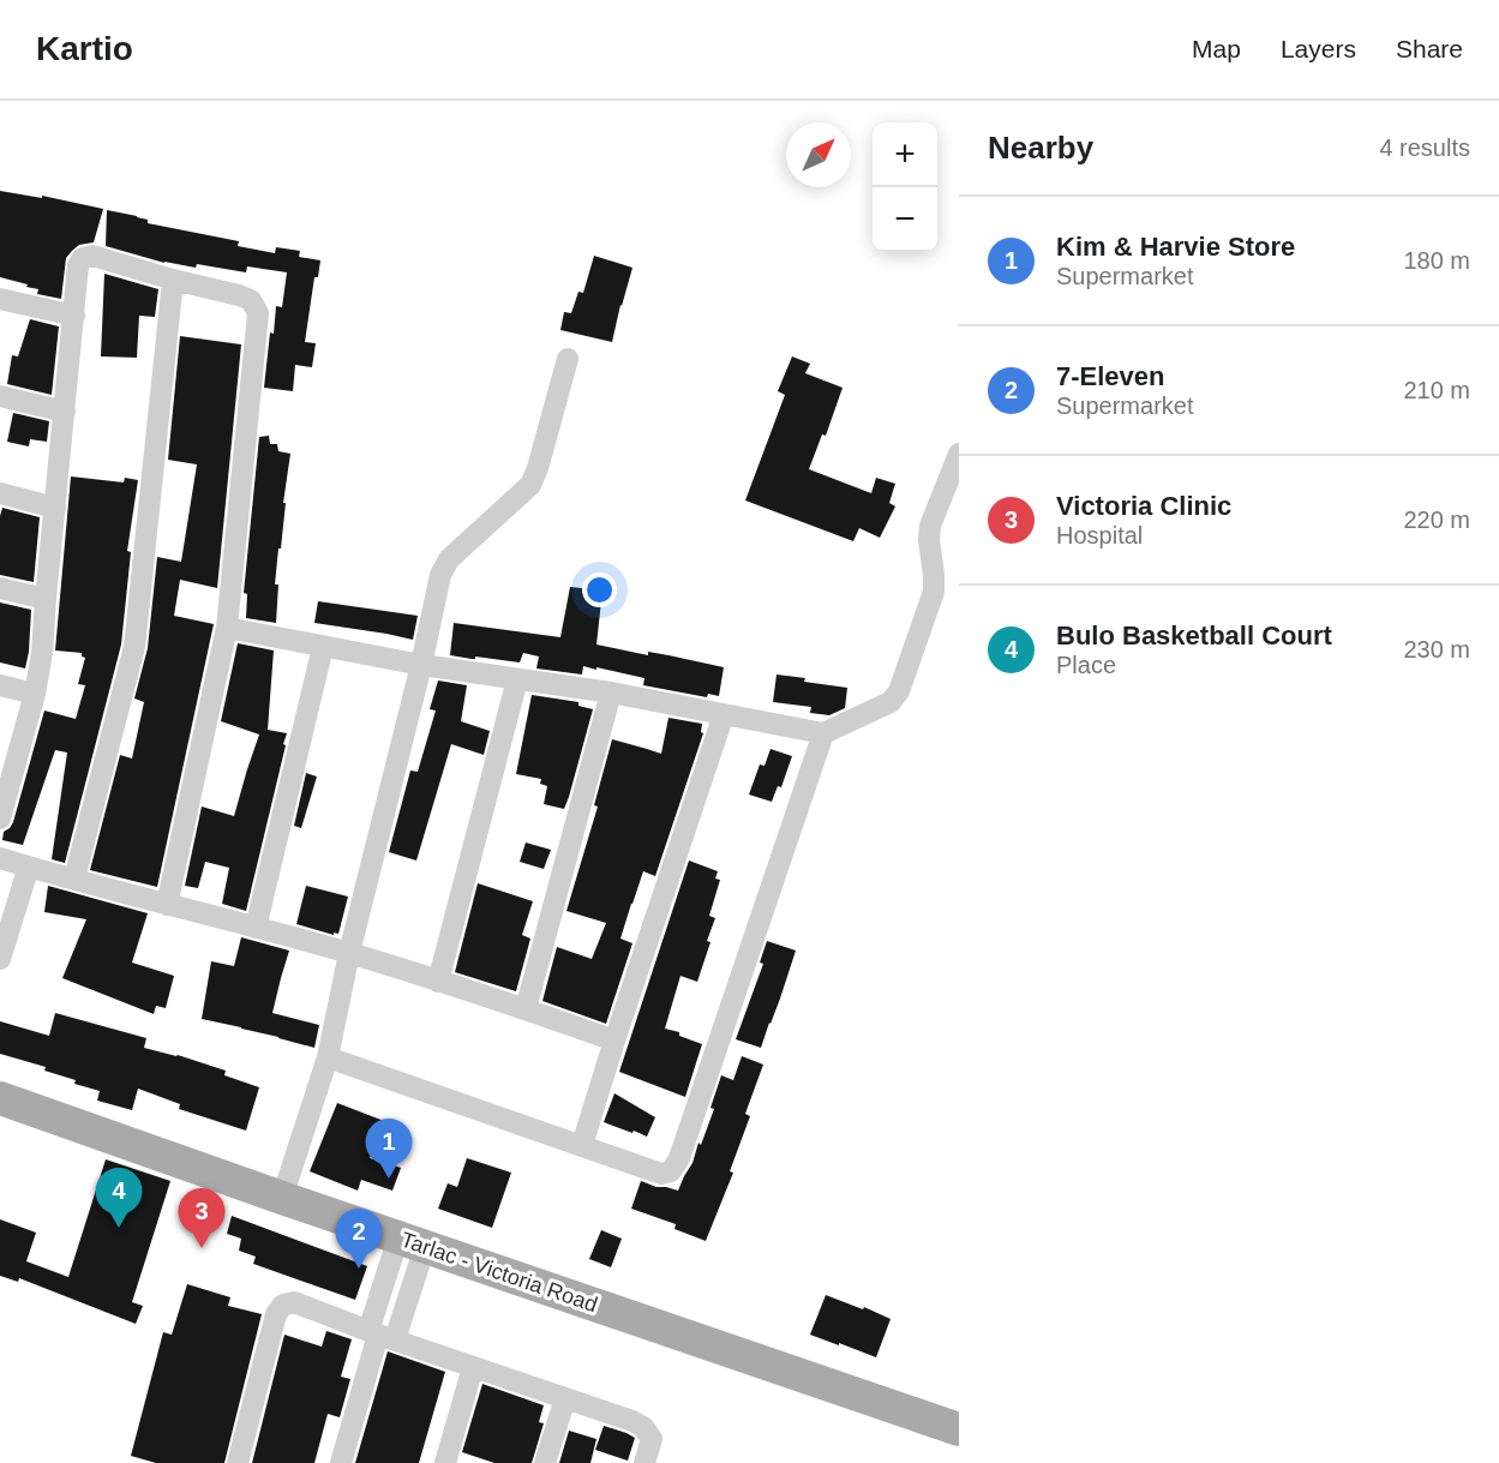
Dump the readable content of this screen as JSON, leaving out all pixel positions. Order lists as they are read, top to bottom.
{
  "streets": {
    "main road": ["Tarlac - Victoria Road"]
  },
  "north": "top right",
  "page": {
    "header": "Kartio",
    "nav": ["Map", "Layers", "Share"],
    "heading": ["Nearby", "4 results"],
    "map_buttons": ["+", "−"],
    "list": [
      {
        "mark": "1",
        "name": "Kim & Harvie Store",
        "note": "Supermarket",
        "value": "180 m"
      },
      {
        "mark": "2",
        "name": "7-Eleven",
        "note": "Supermarket",
        "value": "210 m"
      },
      {
        "mark": "3",
        "name": "Victoria Clinic",
        "note": "Hospital",
        "value": "220 m"
      },
      {
        "mark": "4",
        "name": "Bulo Basketball Court",
        "note": "Place",
        "value": "230 m"
      }
    ],
    "pins": [
      "1",
      "4",
      "3",
      "2"
    ]
  }
}
